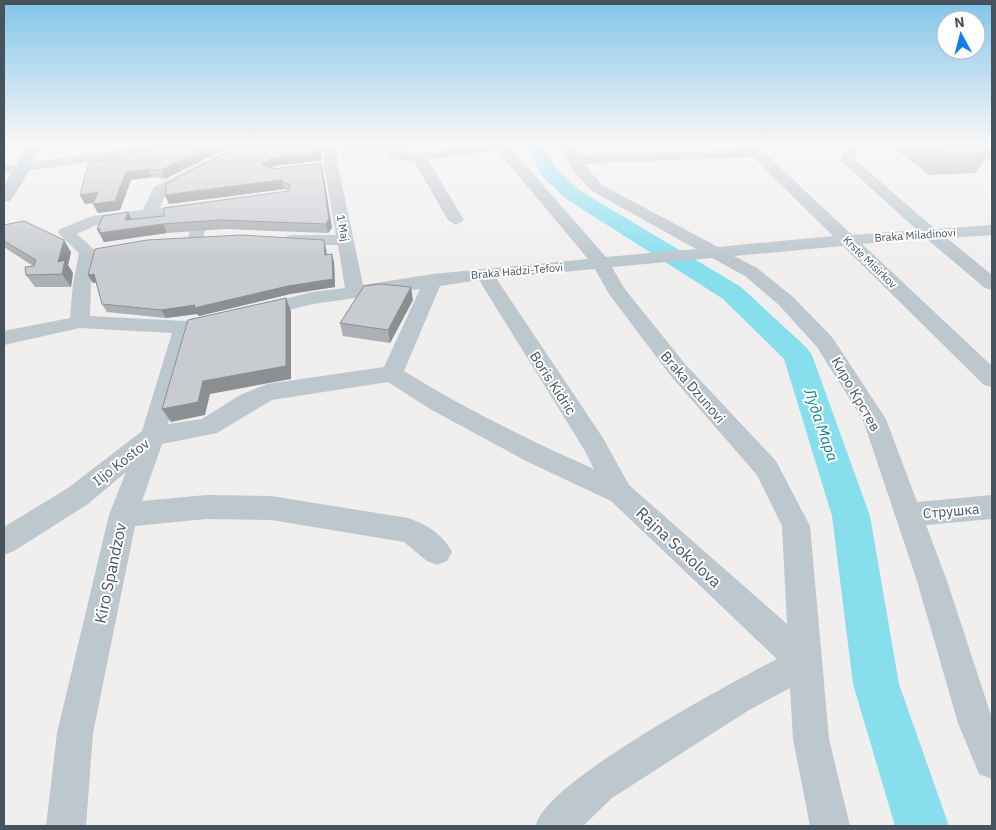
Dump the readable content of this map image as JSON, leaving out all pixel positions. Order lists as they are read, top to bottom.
{
  "streets": {
    "street": [
      "1 Maj",
      "Braka Miladinovi",
      "Krste Misirkov",
      "Braka Hadzi-Tefovi",
      "Boris Kidric",
      "Braka Dzunovi",
      "Киро Крстев",
      "Iljo Kostov",
      "Струшка",
      "Rajna Sokolova",
      "Kiro Spandzov"
    ]
  },
  "crossings": [
    ["1 Maj", "Braka Hadzi-Tefovi"],
    ["Braka Miladinovi", "Krste Misirkov"],
    ["Braka Miladinovi", "Braka Hadzi-Tefovi"],
    ["Braka Miladinovi", "Киро Крстев"],
    ["Braka Hadzi-Tefovi", "Boris Kidric"],
    ["Braka Hadzi-Tefovi", "Braka Dzunovi"],
    ["Braka Hadzi-Tefovi", "Киро Крстев"],
    ["Braka Hadzi-Tefovi", "Kiro Spandzov"],
    ["Boris Kidric", "Rajna Sokolova"],
    ["Braka Dzunovi", "Rajna Sokolova"],
    ["Киро Крстев", "Струшка"],
    ["Iljo Kostov", "Rajna Sokolova"],
    ["Iljo Kostov", "Kiro Spandzov"]
  ],
  "water": ["Луда Мара"],
  "north": "top"
}
